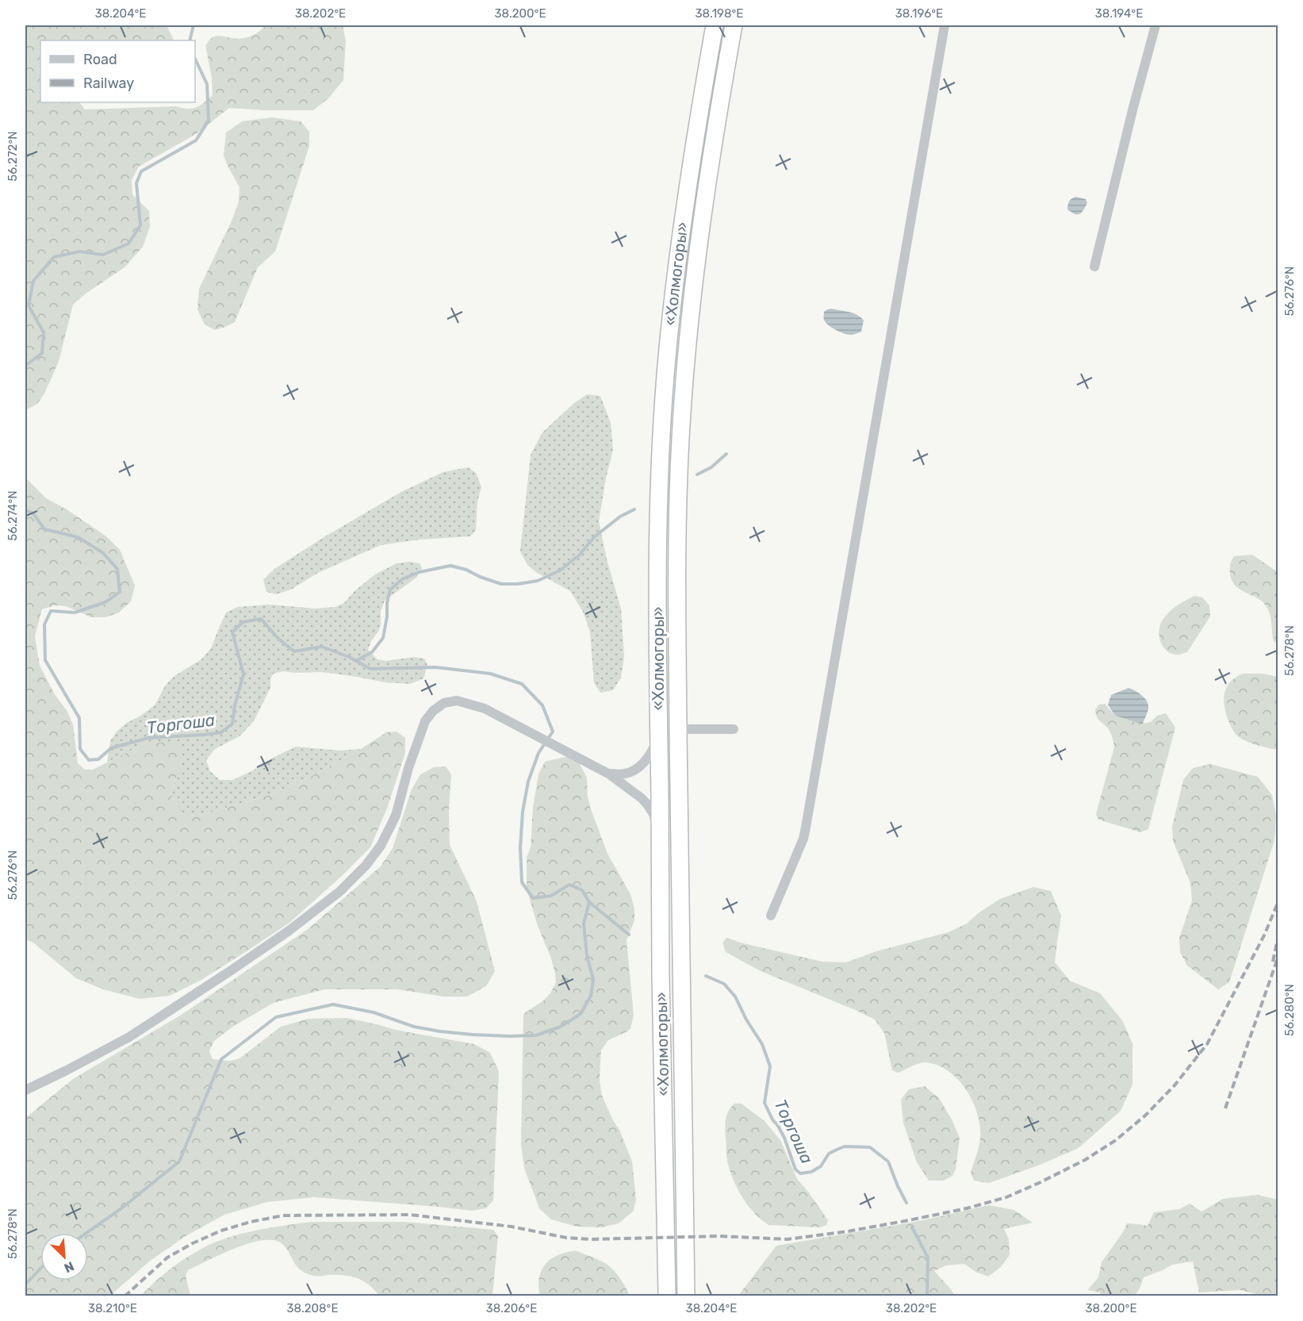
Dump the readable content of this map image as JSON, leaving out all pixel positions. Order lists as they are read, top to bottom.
{
  "streets": {
    "highway": ["«Холмогоры»"]
  },
  "water": ["Торгоша"],
  "legend": ["Road", "Railway"],
  "north": "bottom right",
  "coordinates": [
    "38.204°E",
    "38.202°E",
    "38.200°E",
    "38.198°E",
    "38.196°E",
    "38.194°E",
    "56.272°N",
    "56.276°N",
    "56.274°N",
    "56.278°N",
    "56.280°N",
    "38.210°E",
    "38.208°E",
    "38.206°E"
  ]
}
